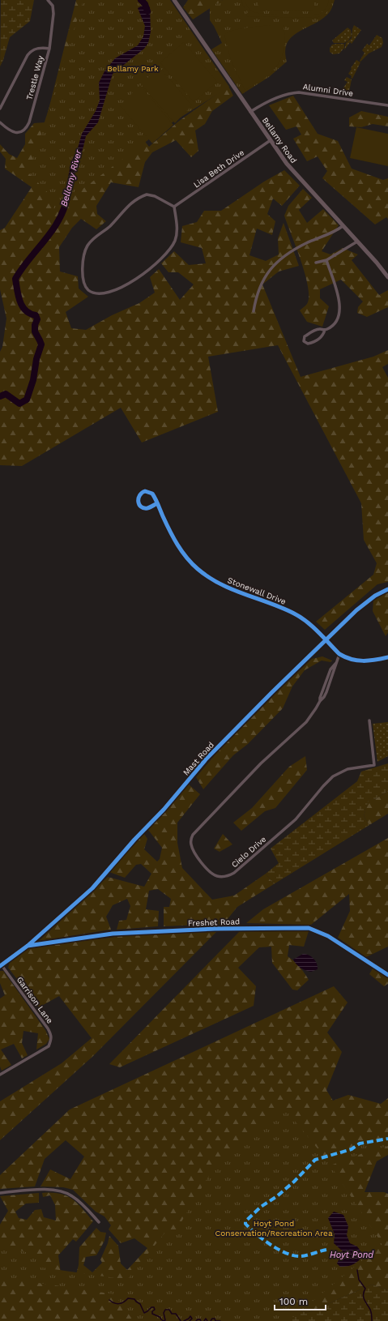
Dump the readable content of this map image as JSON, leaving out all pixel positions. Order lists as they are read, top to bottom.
{
  "streets": {
    "street": [
      "Trestle Way",
      "Alumni Drive",
      "Bellamy Road",
      "Lisa Beth Drive",
      "Stonewall Drive",
      "Mast Road",
      "Cielo Drive",
      "Freshet Road",
      "Garrison Lane"
    ]
  },
  "crossings": [
    ["Alumni Drive", "Bellamy Road"],
    ["Bellamy Road", "Lisa Beth Drive"],
    ["Stonewall Drive", "Mast Road"],
    ["Stonewall Drive", "Cielo Drive"],
    ["Mast Road", "Freshet Road"],
    ["Mast Road", "Garrison Lane"]
  ],
  "water": ["Bellamy River", "Hoyt Pond"],
  "parks": ["Bellamy Park", "Hoyt Pond Conservation/Recreation Area"],
  "scale_bar": "100 m"
}
